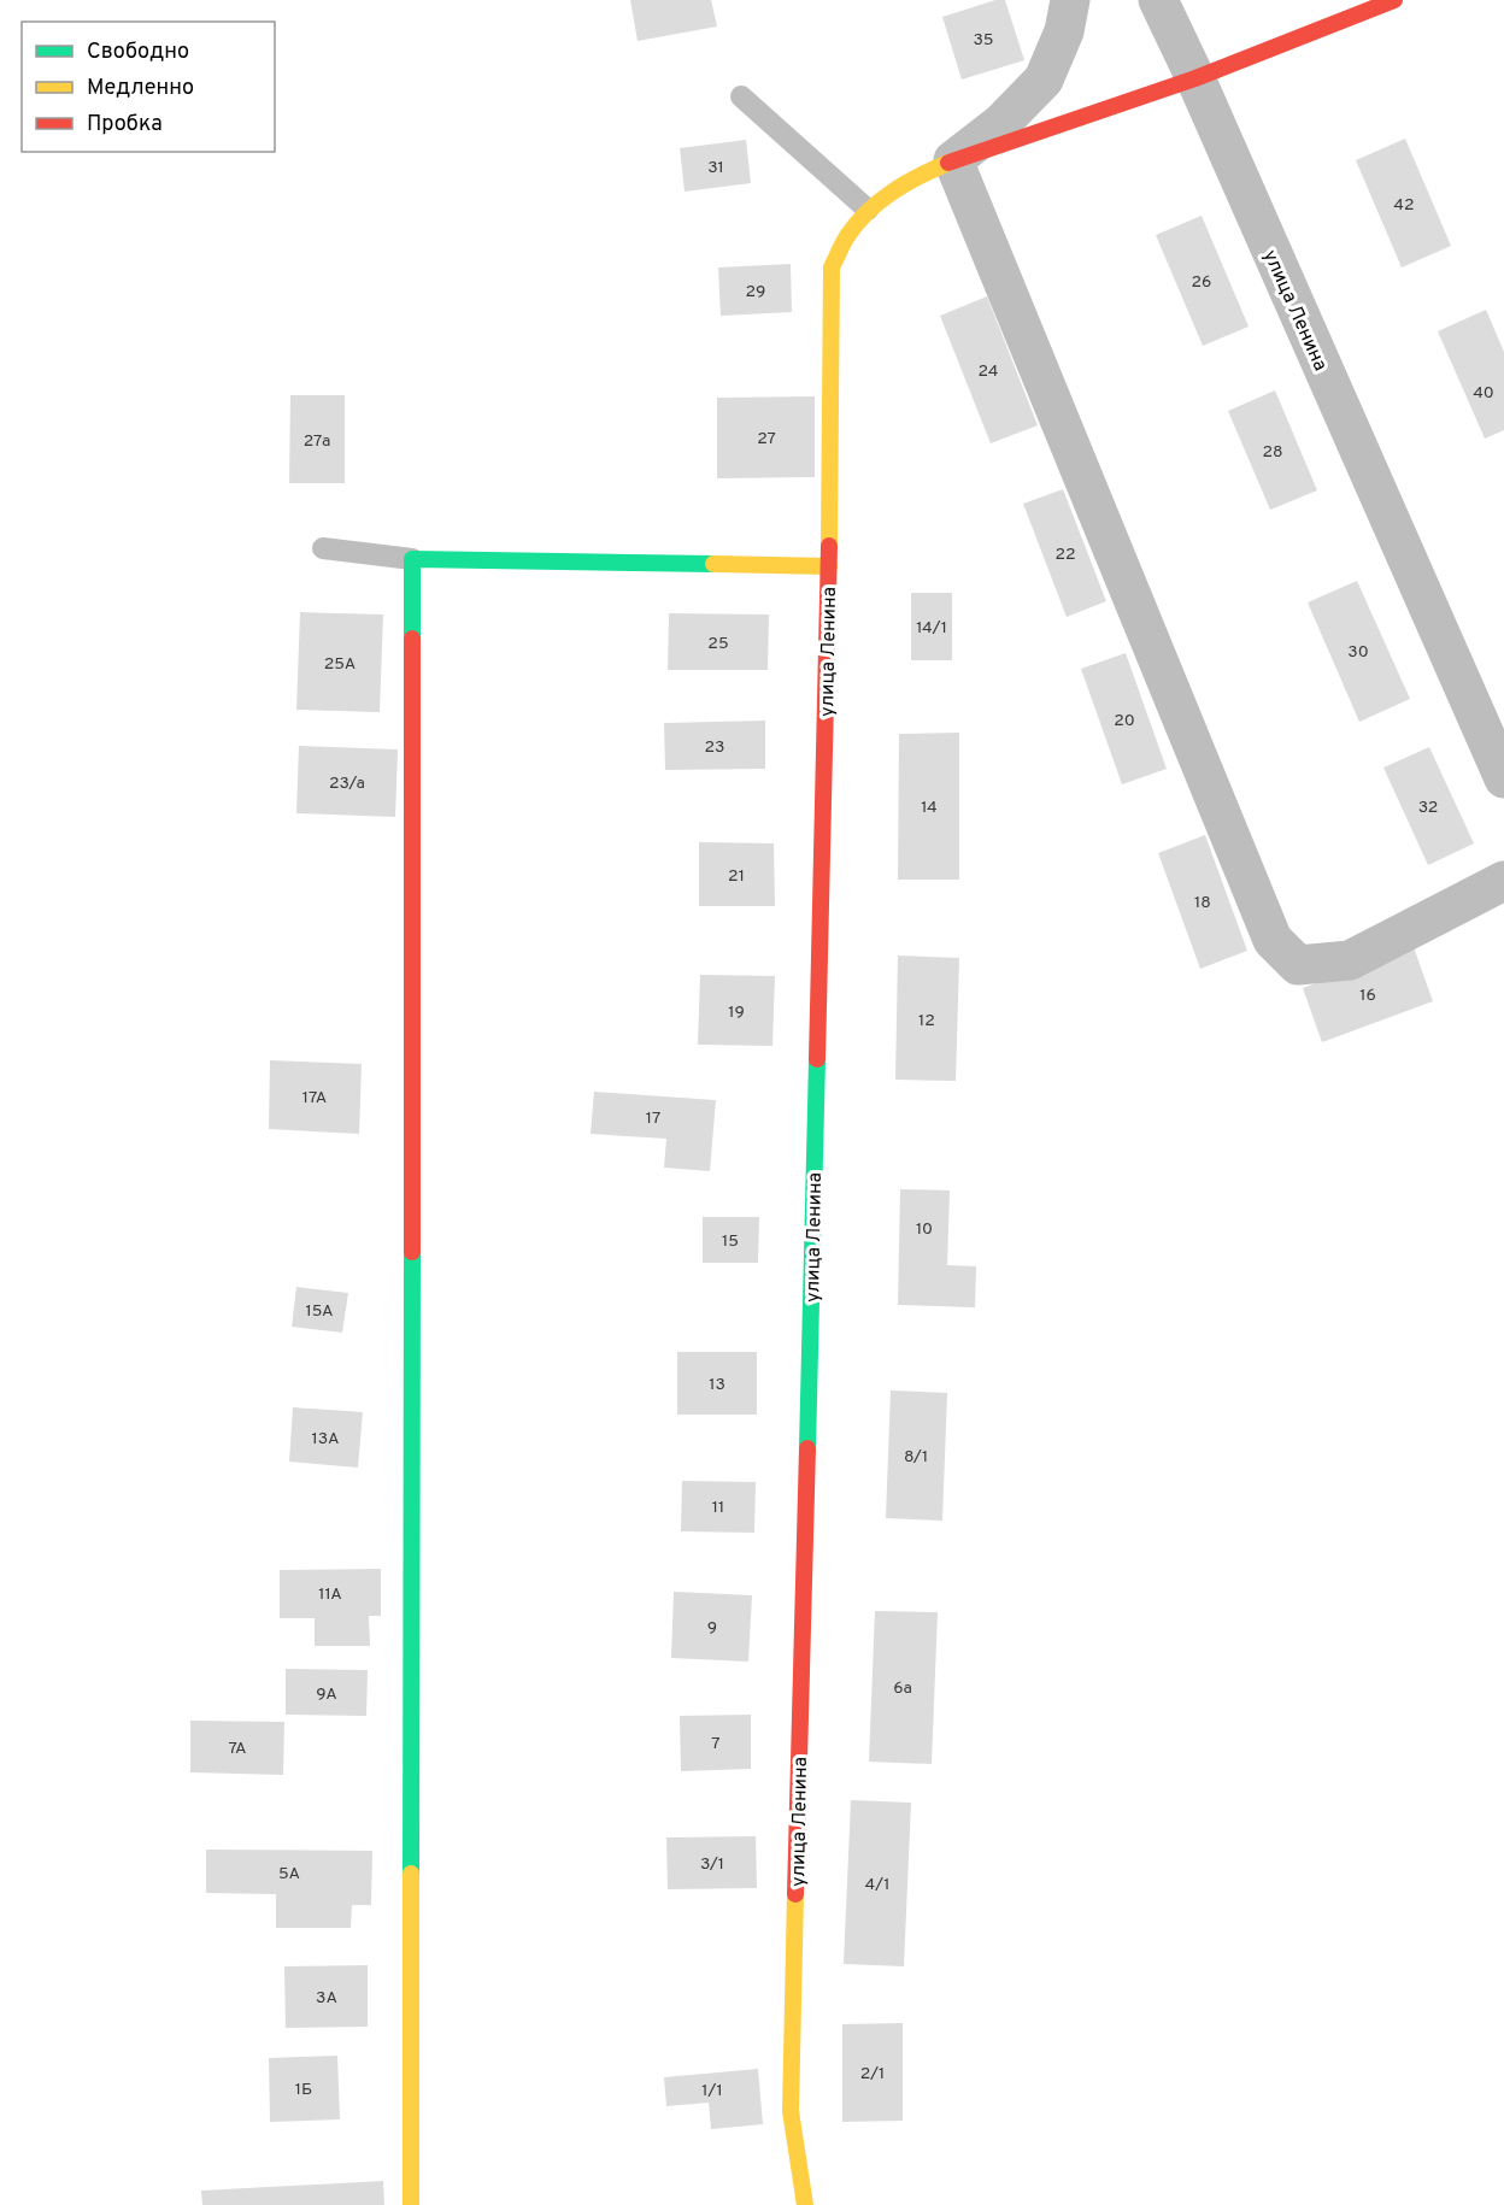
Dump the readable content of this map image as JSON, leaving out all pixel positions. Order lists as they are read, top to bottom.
{
  "streets": {
    "street": ["улица Ленина"]
  },
  "house_numbers": [
    "35",
    "31",
    "42",
    "26",
    "29",
    "24",
    "40",
    "27",
    "27а",
    "28",
    "22",
    "14/1",
    "25",
    "30",
    "25А",
    "20",
    "23",
    "23/а",
    "14",
    "32",
    "21",
    "18",
    "16",
    "19",
    "12",
    "17А",
    "17",
    "10",
    "15",
    "15А",
    "13",
    "13А",
    "8/1",
    "11",
    "11А",
    "9",
    "6а",
    "9А",
    "7",
    "7А",
    "3/1",
    "5А",
    "4/1",
    "3А",
    "2/1",
    "1Б",
    "1/1"
  ],
  "legend": ["Свободно", "Медленно", "Пробка"]
}
